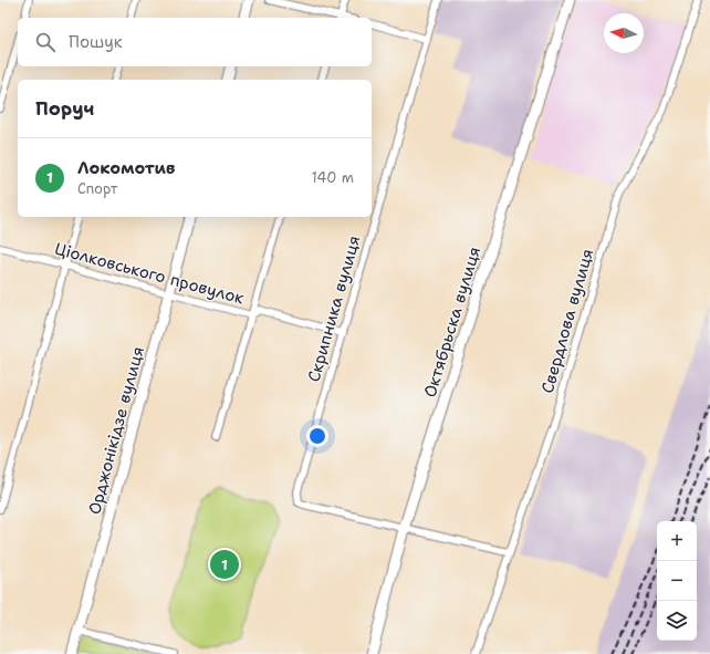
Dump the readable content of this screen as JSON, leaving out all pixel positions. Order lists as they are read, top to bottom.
{
  "streets": {
    "main road": ["Октябрьска вулиця", "Орджонікідзе вулиця"],
    "street": ["Ціолковського провулок", "Скрипника вулиця", "Свердлова вулиця"]
  },
  "crossings": [
    ["Ціолковського провулок", "Скрипника вулиця"],
    ["Ціолковського провулок", "Орджонікідзе вулиця"],
    ["Скрипника вулиця", "Октябрьска вулиця"]
  ],
  "north": "left",
  "page": {
    "search": "Пошук",
    "heading": "Поруч",
    "list": [
      {
        "mark": "1",
        "name": "Локомотив",
        "note": "Спорт",
        "value": "140 m"
      }
    ],
    "map_buttons": ["+", "−"],
    "pins": "1"
  }
}
